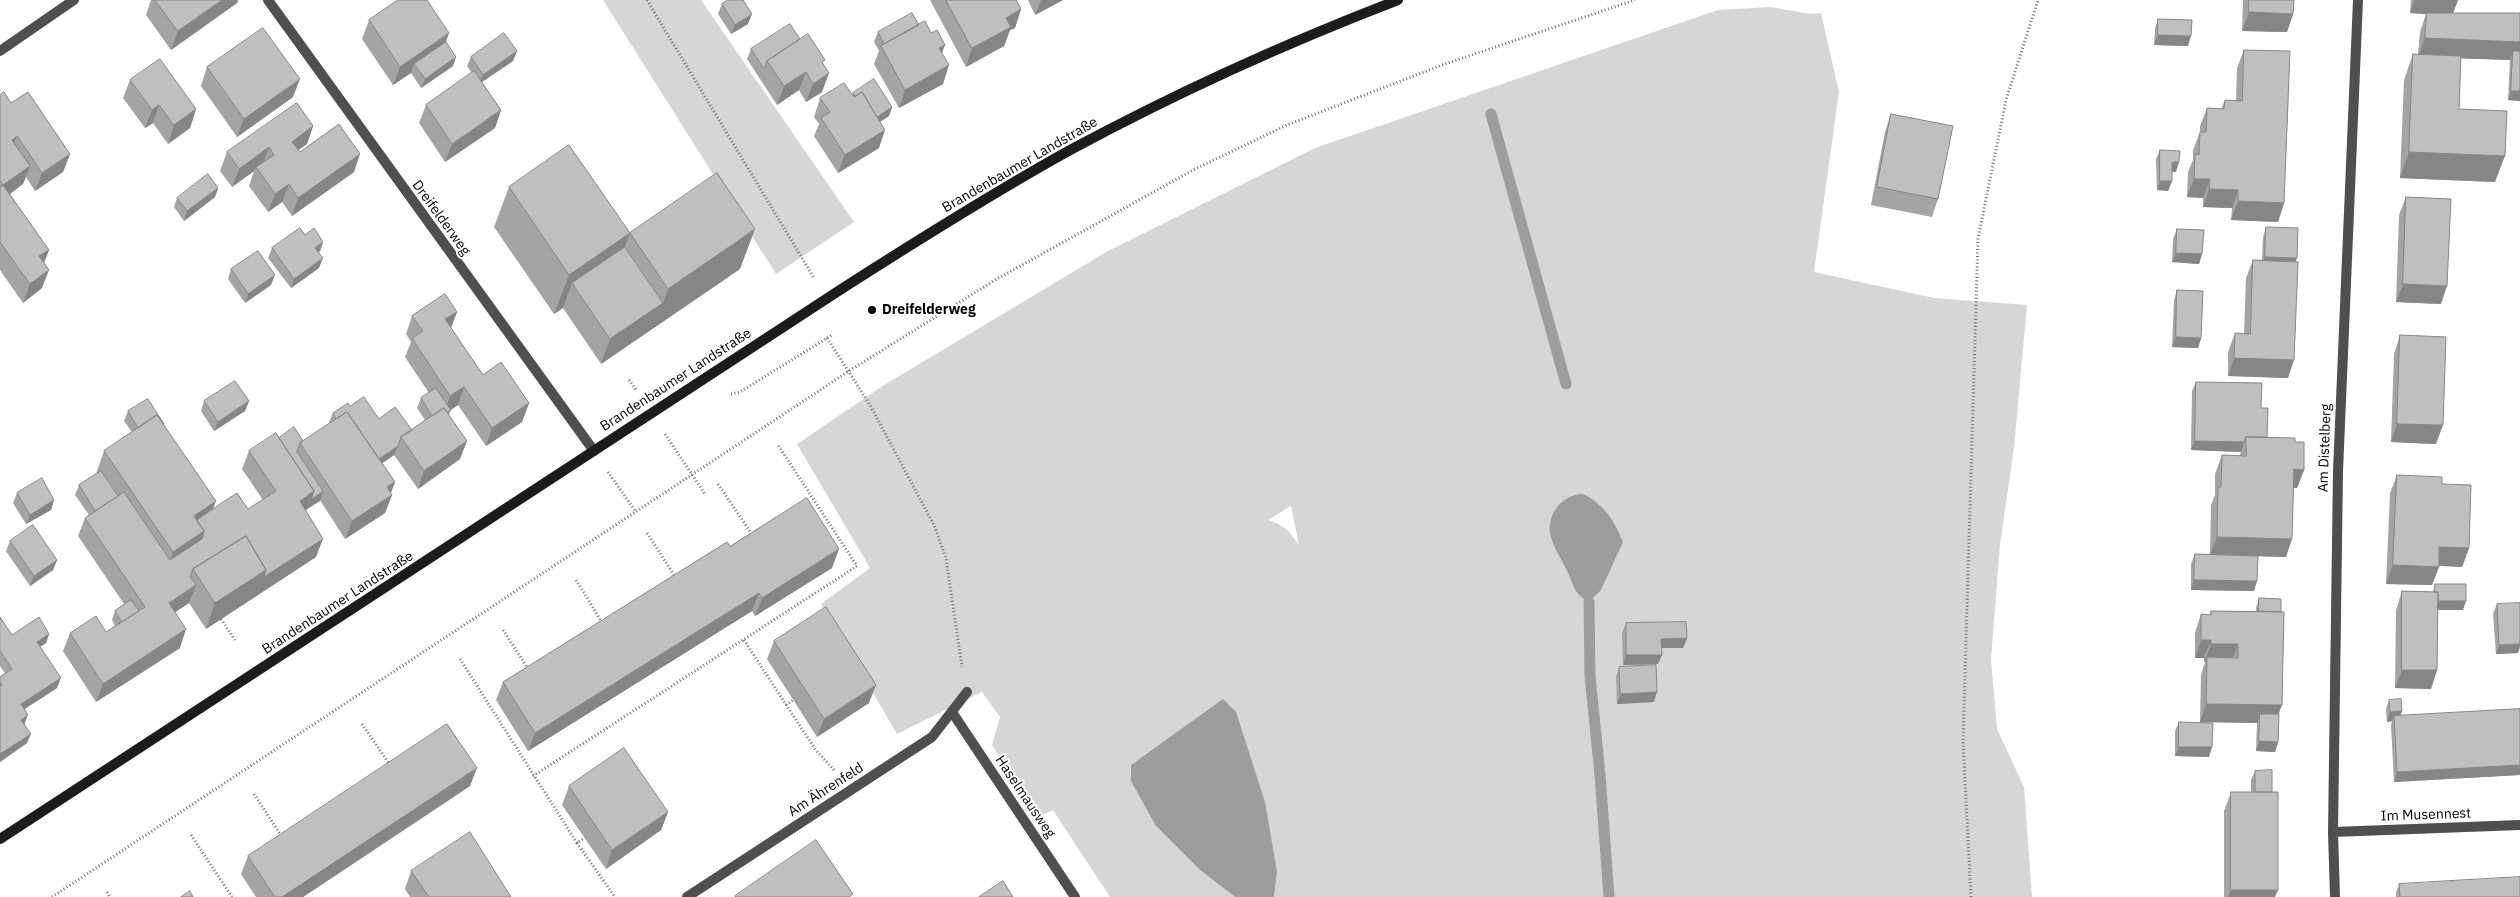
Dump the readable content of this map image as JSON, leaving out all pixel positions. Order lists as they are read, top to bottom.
{
  "streets": {
    "main road": ["Brandenbaumer Landstraße"],
    "street": [
      "Dreifelderweg",
      "Am Distelberg",
      "Am Ährenfeld",
      "Haselmausweg",
      "Im Musennest"
    ]
  },
  "crossings": [
    ["Brandenbaumer Landstraße", "Dreifelderweg"],
    ["Am Distelberg", "Im Musennest"],
    ["Am Ährenfeld", "Haselmausweg"]
  ],
  "places": ["Dreifelderweg"]
}
